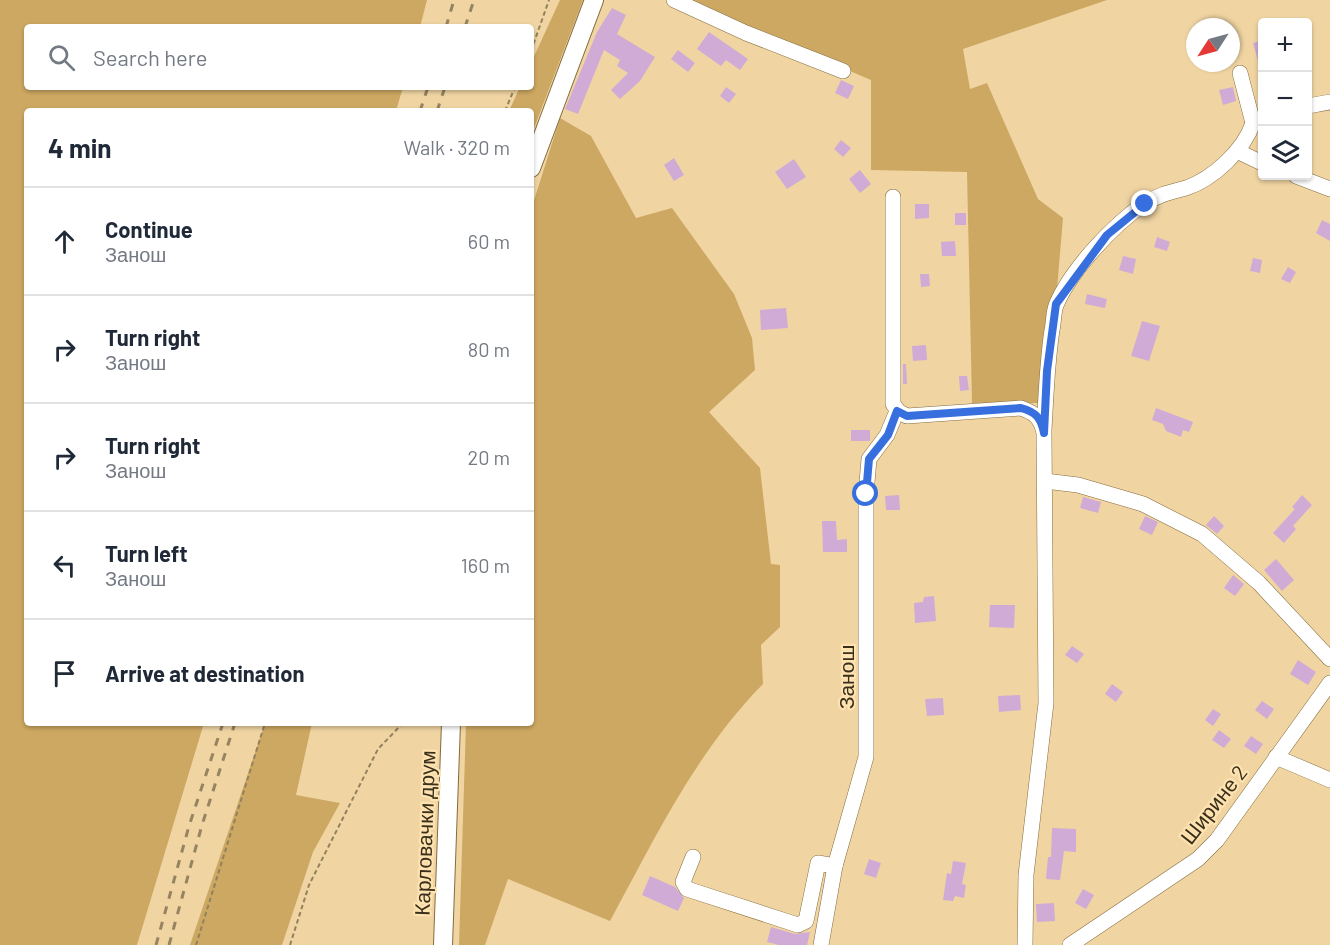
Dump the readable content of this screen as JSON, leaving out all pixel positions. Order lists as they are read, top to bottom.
{
  "streets": {
    "main road": ["Карловачки друм"],
    "street": ["Занош", "Ширине 2"]
  },
  "north": "bottom left",
  "page": {
    "map_buttons": ["+", "−"],
    "search": "Search here",
    "heading": ["4 min", "Walk · 320 m"],
    "list": [
      ["Continue", "Занош", "60 m"],
      ["Turn right", "Занош", "80 m"],
      ["Turn right", "Занош", "20 m"],
      ["Turn left", "Занош", "160 m"],
      "Arrive at destination"
    ]
  }
}
